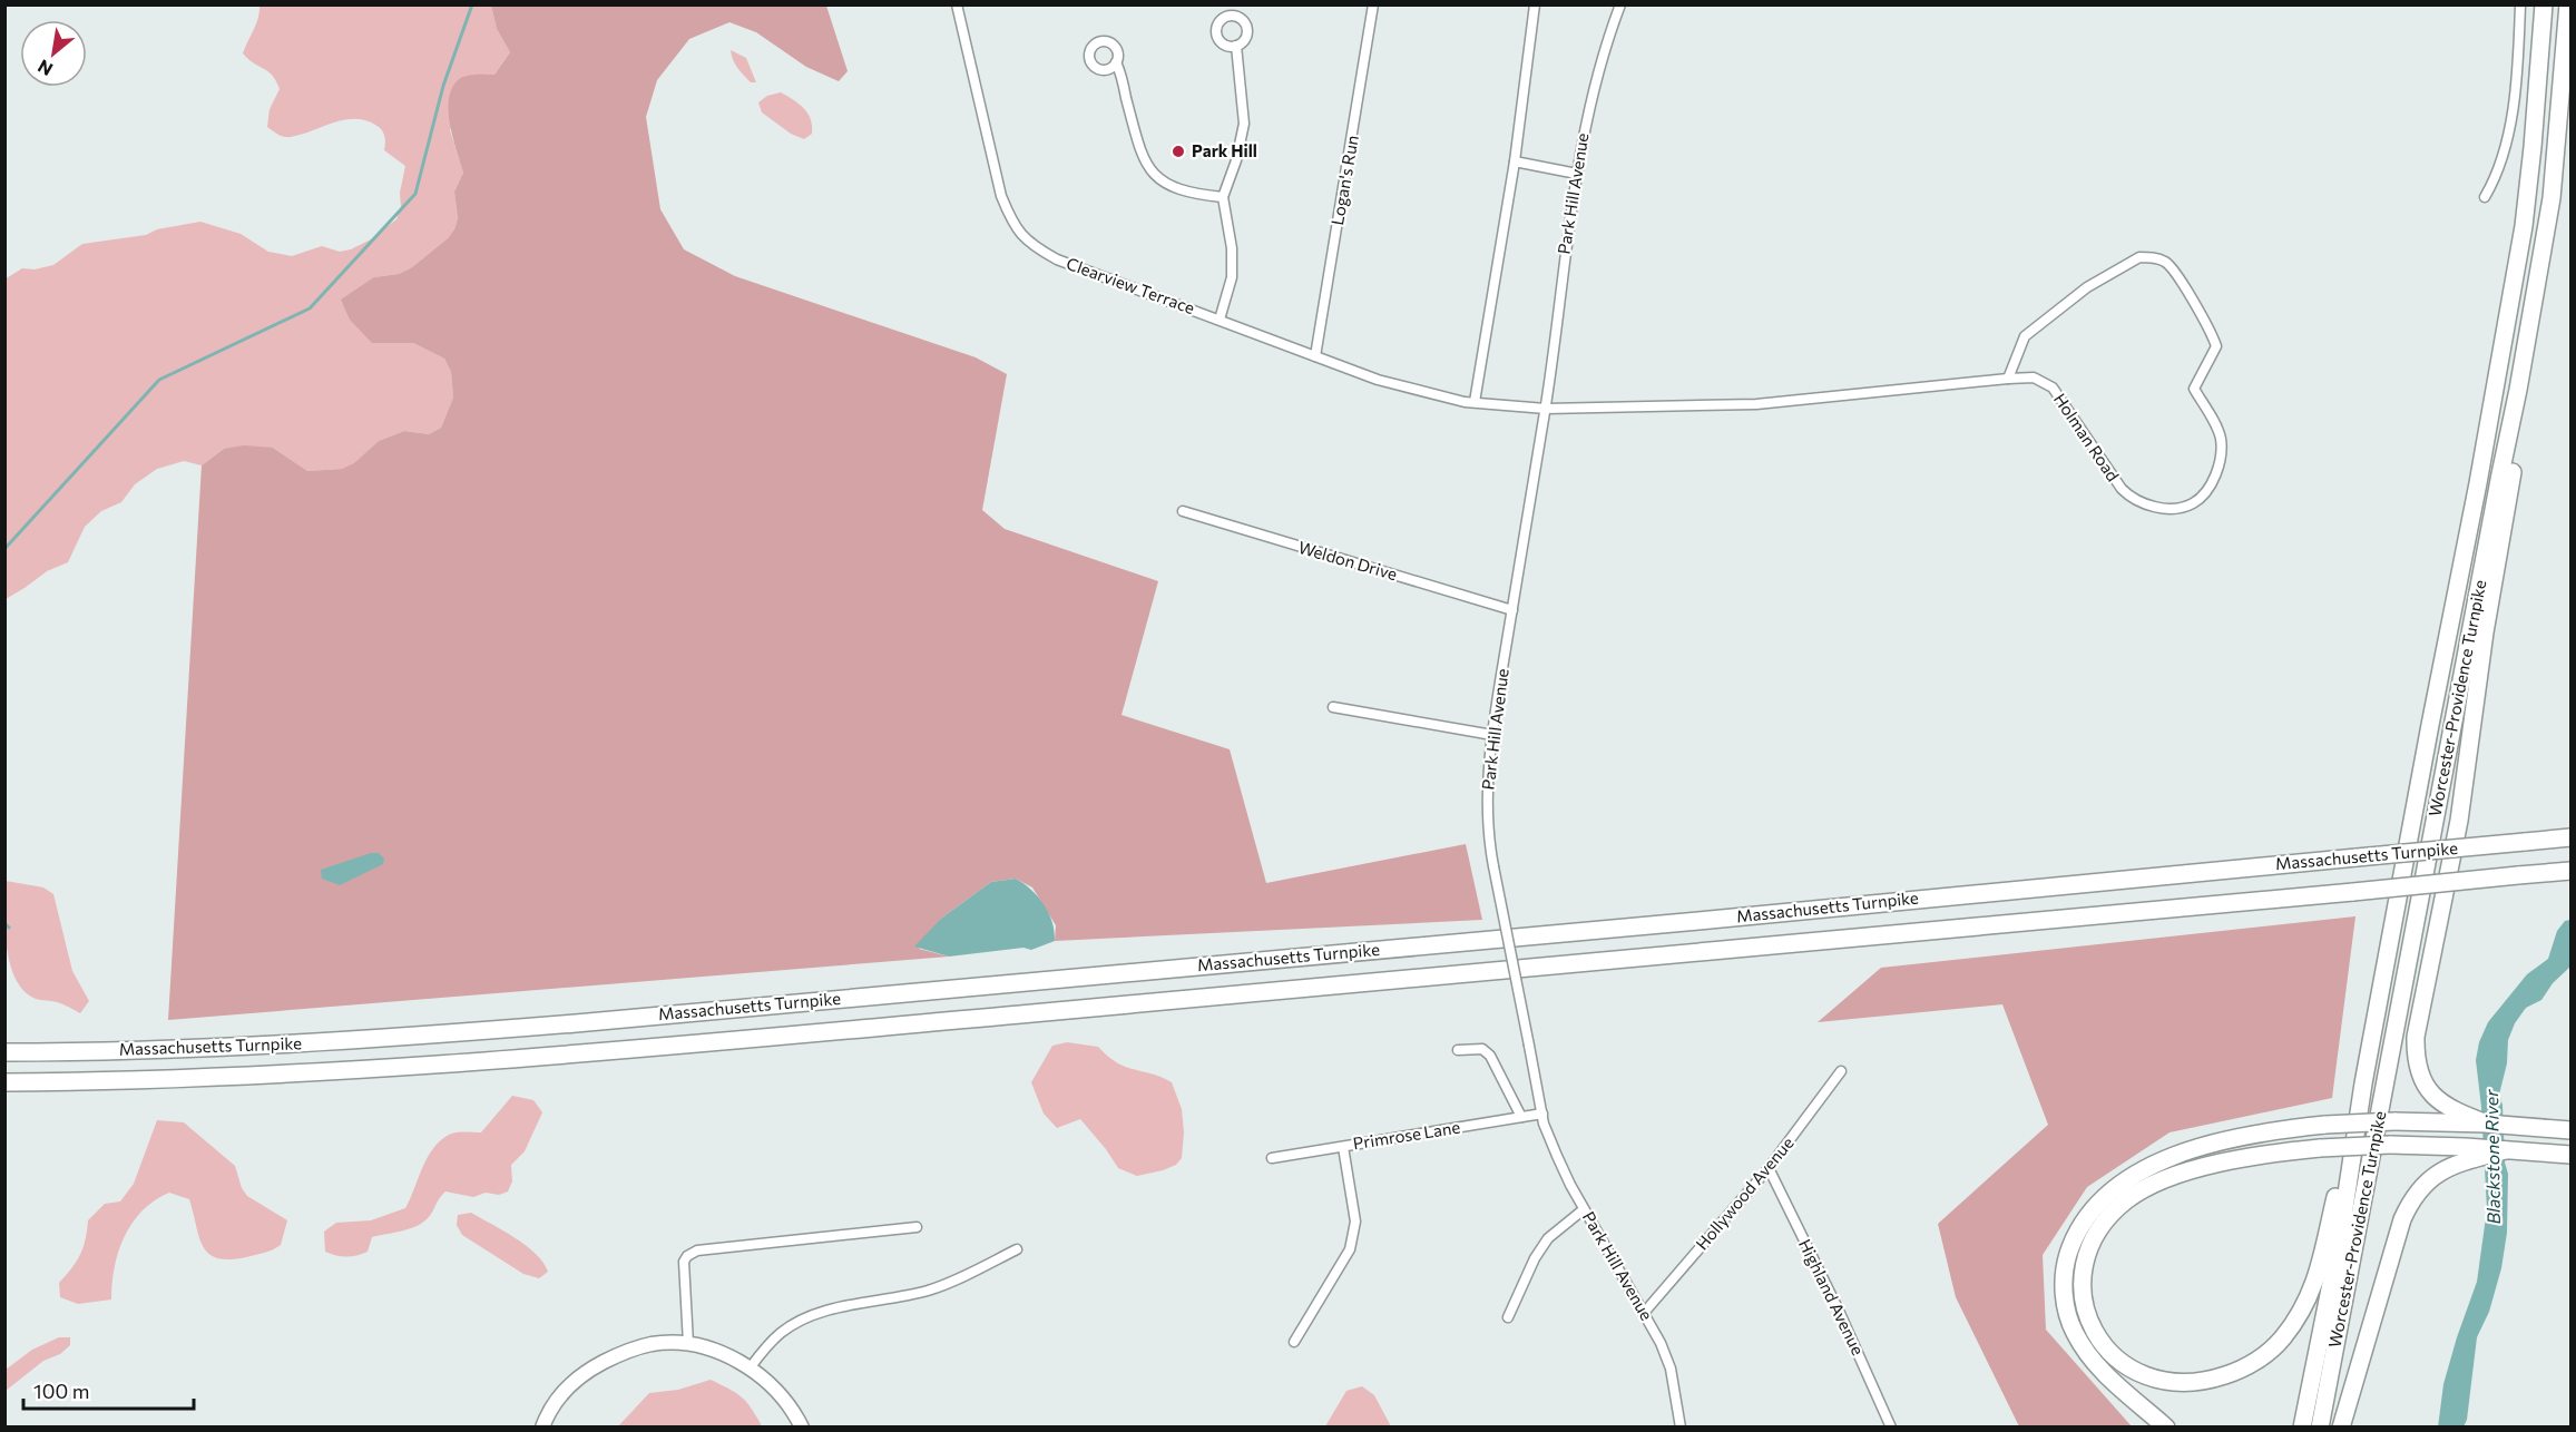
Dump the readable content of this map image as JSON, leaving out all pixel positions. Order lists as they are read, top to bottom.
{
  "streets": {
    "highway": ["Worcester-Providence Turnpike", "Massachusetts Turnpike"],
    "street": [
      "Logan's Run",
      "Park Hill Avenue",
      "Clearview Terrace",
      "Holman Road",
      "Weldon Drive",
      "Primrose Lane",
      "Hollywood Avenue",
      "Highland Avenue"
    ]
  },
  "crossings": [
    ["Logan's Run", "Clearview Terrace"],
    ["Park Hill Avenue", "Clearview Terrace"],
    ["Park Hill Avenue", "Holman Road"],
    ["Park Hill Avenue", "Weldon Drive"],
    ["Park Hill Avenue", "Primrose Lane"],
    ["Park Hill Avenue", "Hollywood Avenue"],
    ["Clearview Terrace", "Holman Road"],
    ["Hollywood Avenue", "Highland Avenue"]
  ],
  "water": ["Blackstone River"],
  "places": ["Park Hill"],
  "scale_bar": "100 m",
  "north": "bottom left"
}
